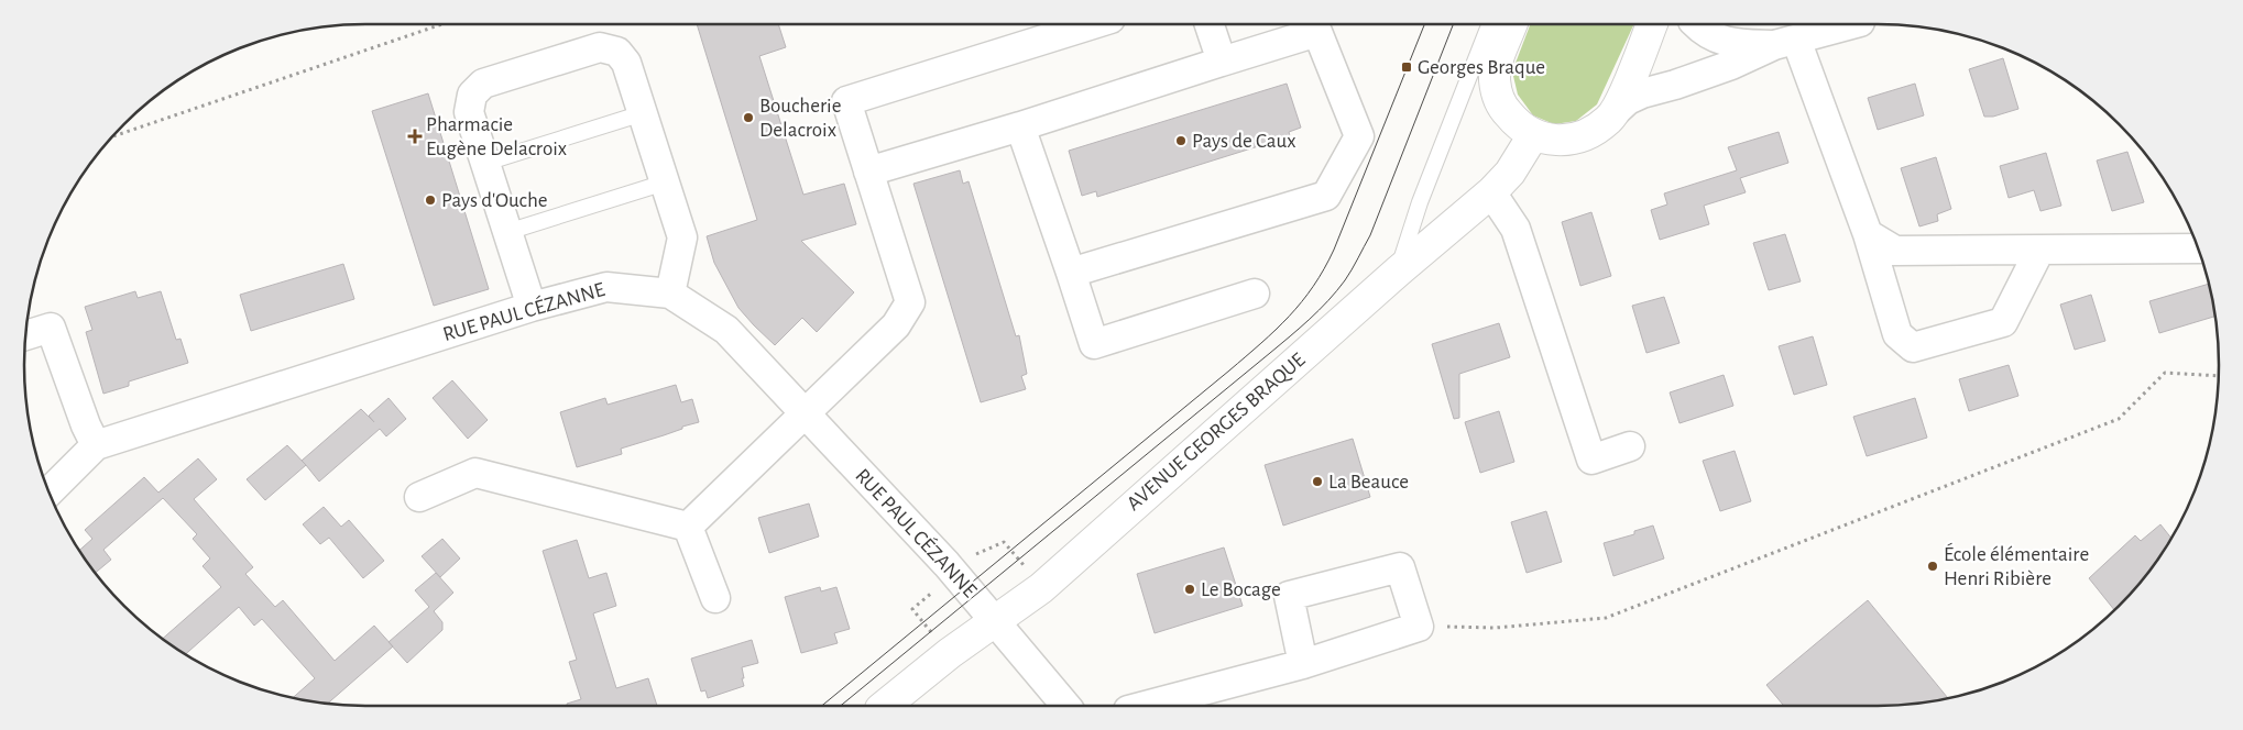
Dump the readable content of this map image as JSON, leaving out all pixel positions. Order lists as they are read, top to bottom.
{
  "streets": {
    "street": ["RUE PAUL CÉZANNE", "AVENUE GEORGES BRAQUE"]
  },
  "crossings": [
    ["RUE PAUL CÉZANNE", "AVENUE GEORGES BRAQUE"]
  ],
  "places": {
    "transit": ["Georges Braque"],
    "other": [
      "Boucherie Delacroix",
      "Pays de Caux",
      "Pays d'Ouche",
      "La Beauce",
      "École élémentaire Henri Ribière",
      "Le Bocage"
    ],
    "health": ["Pharmacie Eugène Delacroix"]
  }
}
